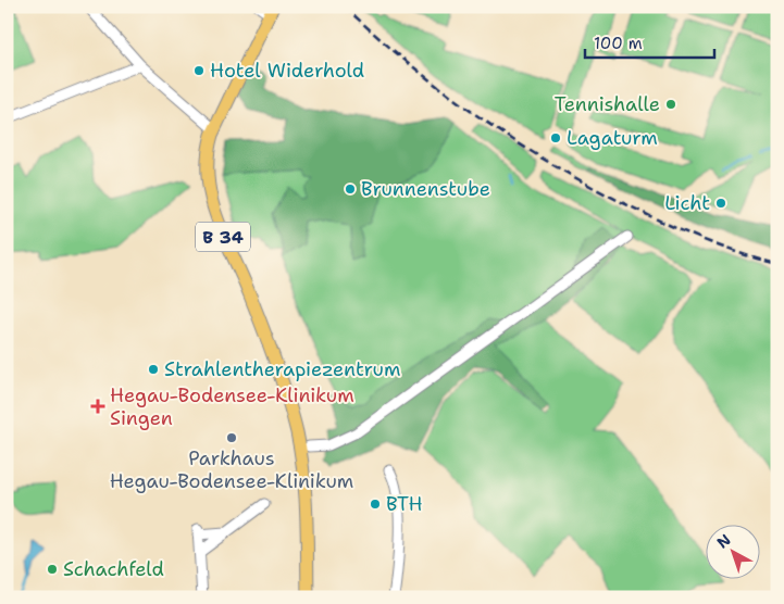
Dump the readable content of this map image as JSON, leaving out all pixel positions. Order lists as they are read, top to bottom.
{
  "streets": {
    "main road": ["B 34"]
  },
  "places": {
    "other": [
      "Hotel Widerhold",
      "Tennishalle",
      "Lagaturm",
      "Brunnenstube",
      "Licht",
      "Strahlentherapiezentrum",
      "Parkhaus Hegau-Bodensee-Klinikum",
      "BTH",
      "Schachfeld"
    ],
    "health": ["Hegau-Bodensee-Klinikum Singen"]
  },
  "scale_bar": "100 m",
  "north": "top left"
}
